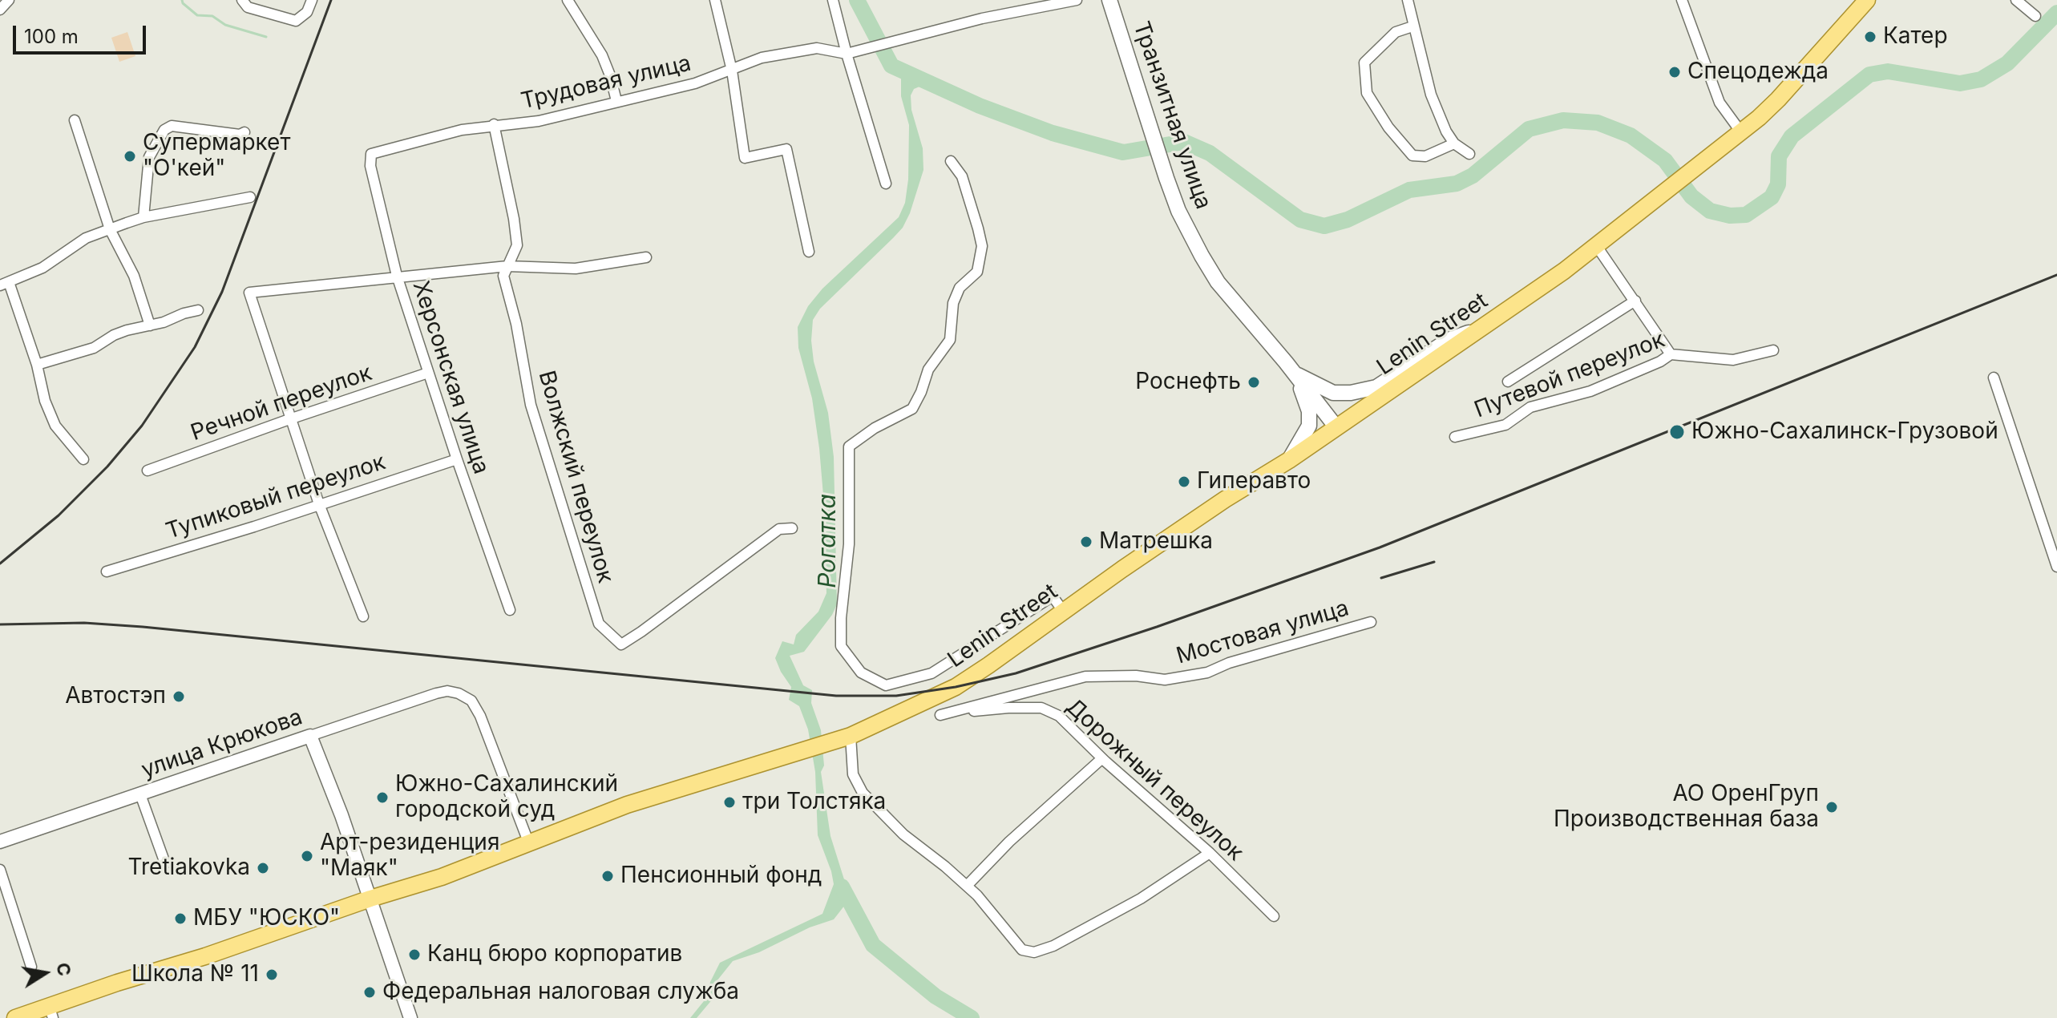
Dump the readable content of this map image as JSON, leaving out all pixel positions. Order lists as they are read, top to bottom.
{
  "streets": {
    "main road": ["Транзитная улица", "Lenin Street"],
    "street": [
      "Трудовая улица",
      "Путевой переулок",
      "Херсонская улица",
      "Речной переулок",
      "Волжский переулок",
      "Тупиковый переулок",
      "Мостовая улица",
      "улица Крюкова",
      "Дорожный переулок"
    ]
  },
  "crossings": [
    ["Трудовая улица", "Херсонская улица"],
    ["Трудовая улица", "Волжский переулок"],
    ["Транзитная улица", "Lenin Street"],
    ["Lenin Street", "улица Крюкова"],
    ["Херсонская улица", "Речной переулок"],
    ["Херсонская улица", "Тупиковый переулок"],
    ["Мостовая улица", "Дорожный переулок"]
  ],
  "water": ["Рогатка"],
  "places": [
    "Катер",
    "Спецодежда",
    "Супермаркет \"О'кей\"",
    "Роснефть",
    "Южно-Сахалинск-Грузовой",
    "Гиперавто",
    "Матрешка",
    "Автостэп",
    "Южно-Сахалинский городской суд",
    "три Толстяка",
    "АО ОренГруп Производственная база",
    "Арт-резиденция \"Маяк\"",
    "Tretiakovka",
    "Пенсионный фонд",
    "МБУ \"ЮСКО\"",
    "Канц бюро корпоратив",
    "Школа № 11",
    "Федеральная налоговая служба"
  ],
  "scale_bar": "100 m",
  "north": "right"
}
